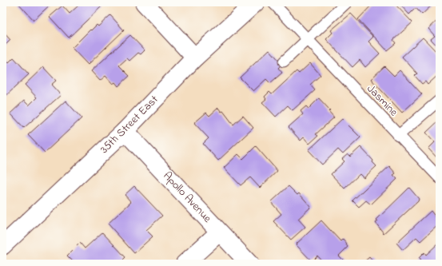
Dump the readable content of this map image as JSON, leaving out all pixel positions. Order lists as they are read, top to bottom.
{
  "streets": {
    "street": ["35th Street East", "Apollo Avenue"],
    "lane": ["Jasmine"]
  },
  "crossings": [
    ["35th Street East", "Apollo Avenue"]
  ]
}
